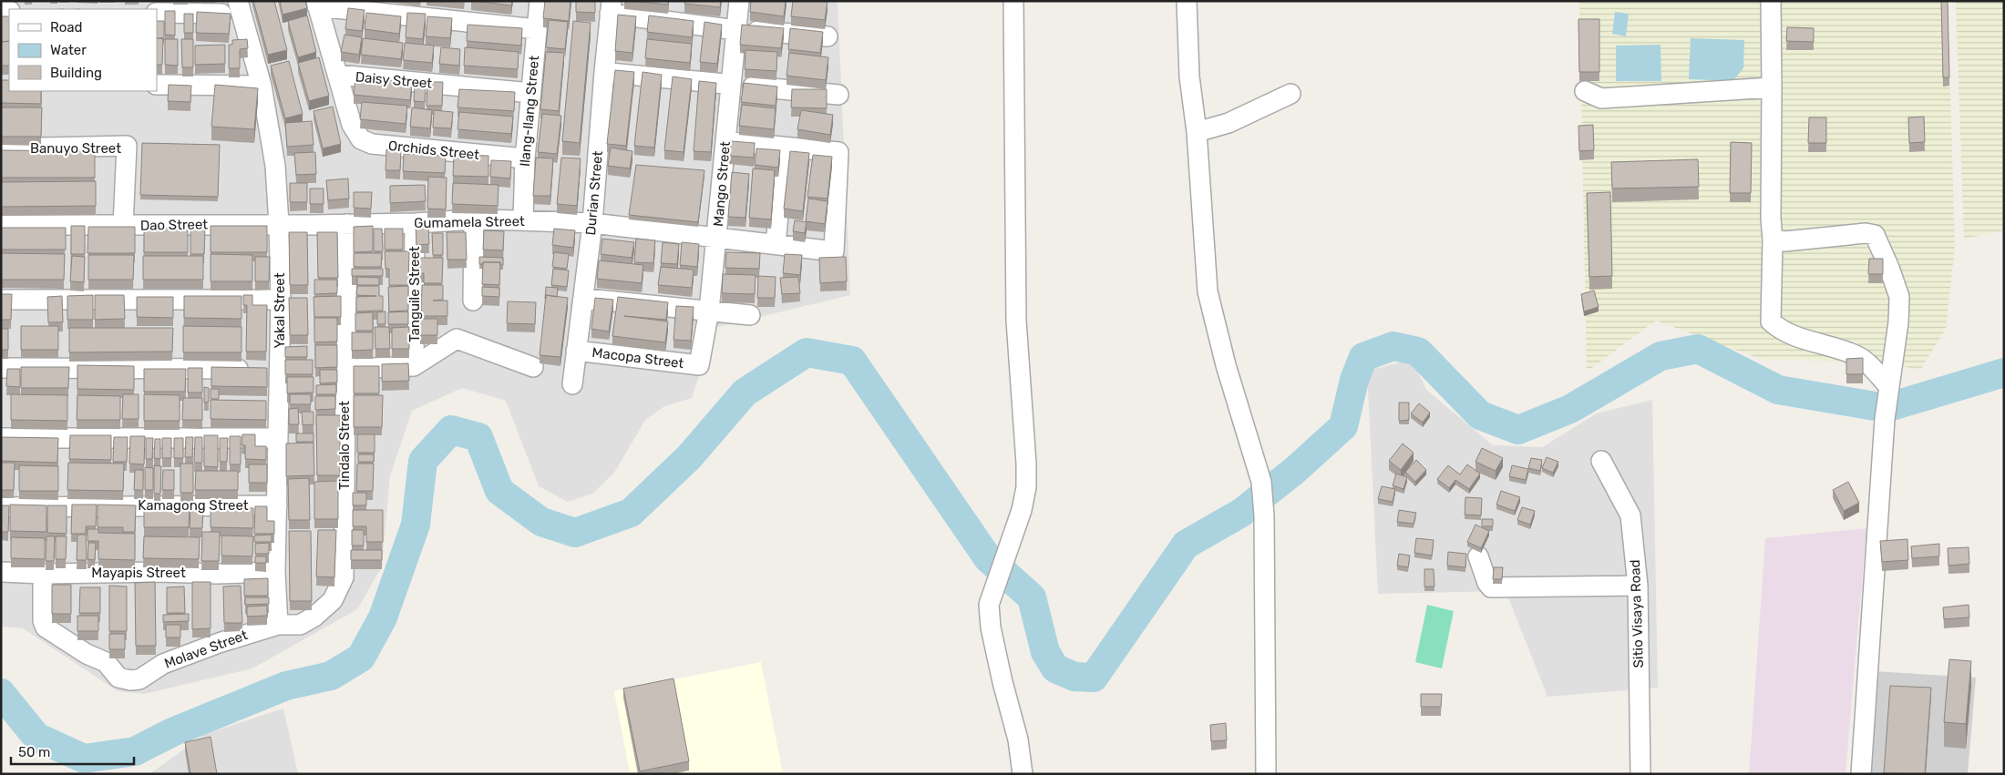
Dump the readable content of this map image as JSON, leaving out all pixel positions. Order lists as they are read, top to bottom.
{
  "streets": {
    "street": [
      "Daisy Street",
      "Ilang-Ilang Street",
      "Banuyo Street",
      "Orchids Street",
      "Mango Street",
      "Durian Street",
      "Gumamela Street",
      "Dao Street",
      "Tanguile Street",
      "Yakal Street",
      "Macopa Street",
      "Tindalo Street",
      "Kamagong Street",
      "Mayapis Street",
      "Sitio Visaya Road",
      "Molave Street"
    ]
  },
  "crossings": [
    ["Daisy Street", "Ilang-Ilang Street"],
    ["Daisy Street", "Orchids Street"],
    ["Ilang-Ilang Street", "Orchids Street"],
    ["Ilang-Ilang Street", "Gumamela Street"],
    ["Banuyo Street", "Dao Street"],
    ["Mango Street", "Gumamela Street"],
    ["Mango Street", "Macopa Street"],
    ["Durian Street", "Gumamela Street"],
    ["Durian Street", "Macopa Street"],
    ["Gumamela Street", "Dao Street"],
    ["Gumamela Street", "Tanguile Street"],
    ["Gumamela Street", "Tindalo Street"],
    ["Dao Street", "Yakal Street"],
    ["Dao Street", "Tindalo Street"],
    ["Yakal Street", "Tindalo Street"],
    ["Yakal Street", "Kamagong Street"],
    ["Yakal Street", "Mayapis Street"],
    ["Yakal Street", "Molave Street"],
    ["Tindalo Street", "Molave Street"],
    ["Mayapis Street", "Molave Street"]
  ],
  "legend": ["Road", "Water", "Building"],
  "scale_bar": "50 m"
}
